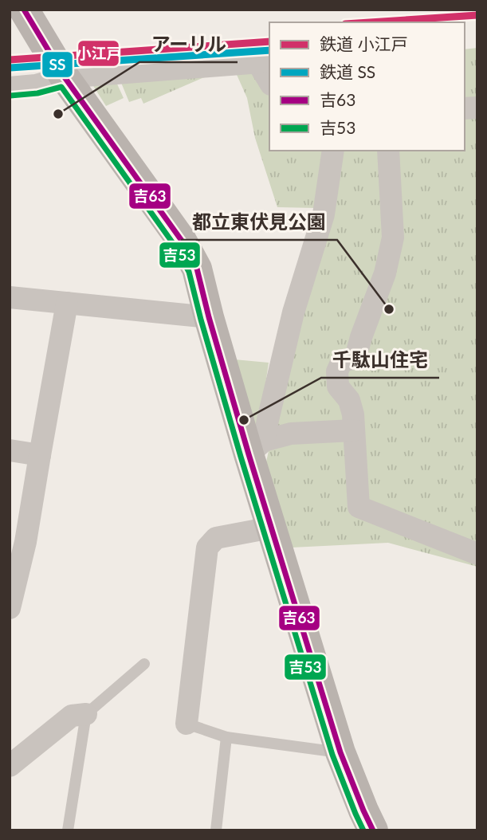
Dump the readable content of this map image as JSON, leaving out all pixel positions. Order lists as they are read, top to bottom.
{
  "places": ["アーリル", "都立東伏見公園", "千駄山住宅"],
  "lines": [
    "transit line 吉63",
    "rail line 小江戸",
    "rail line SS",
    "transit line 吉53"
  ],
  "legend": [
    "鉄道 小江戸",
    "鉄道 SS",
    "吉63",
    "吉53"
  ]
}
